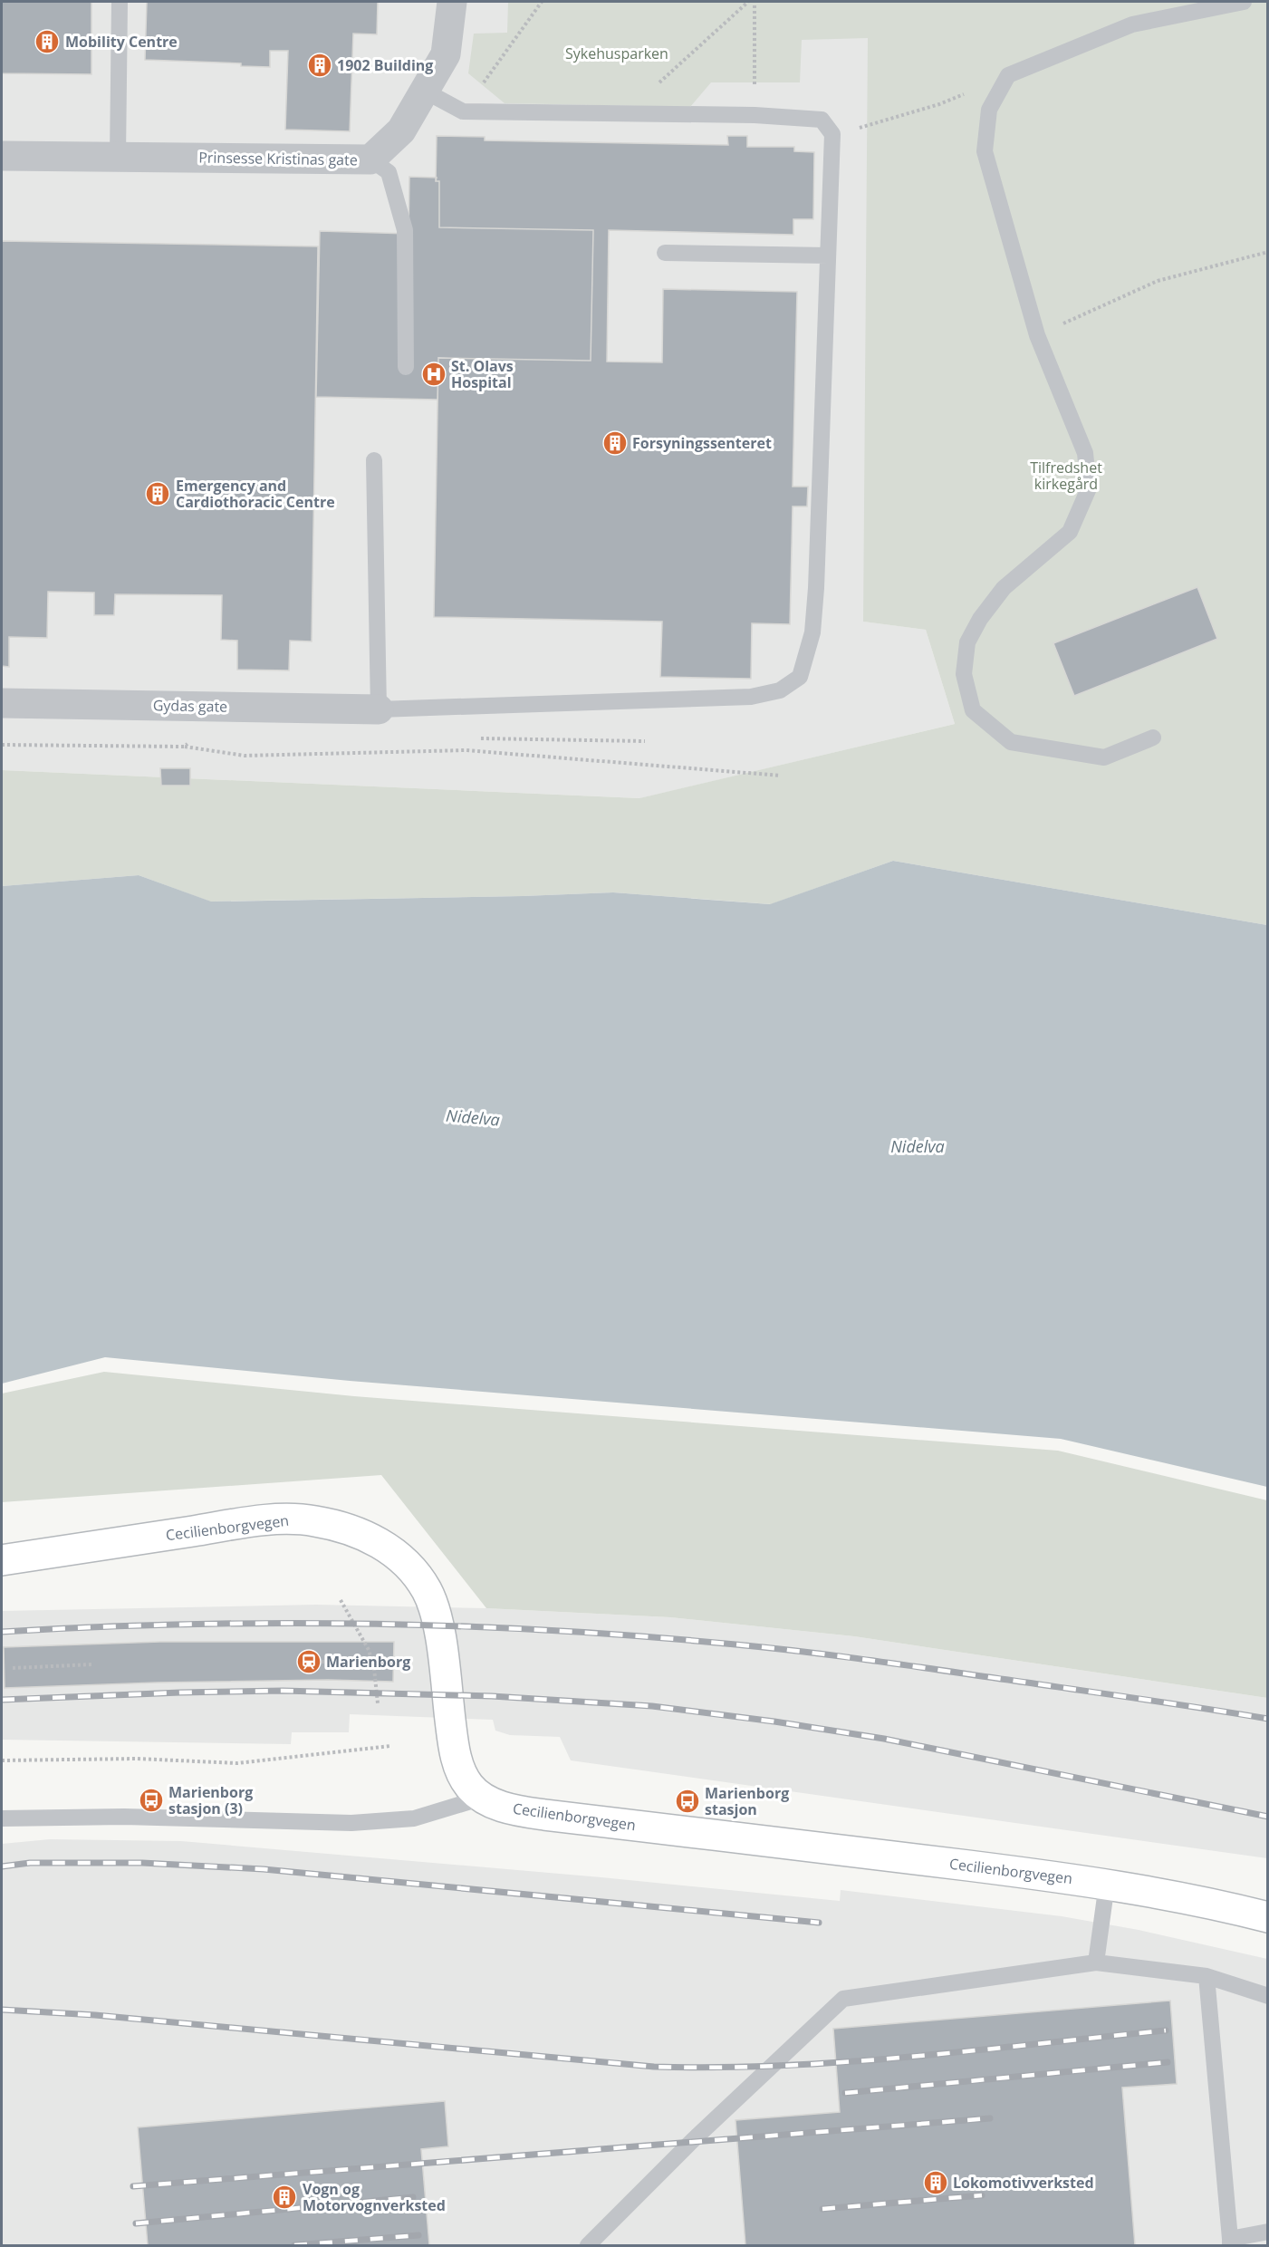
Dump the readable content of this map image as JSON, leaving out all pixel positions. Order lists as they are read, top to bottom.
{
  "streets": {
    "street": ["Prinsesse Kristinas gate", "Gydas gate", "Cecilienborgvegen"]
  },
  "water": ["Nidelva"],
  "parks": ["Sykehusparken", "Tilfredshet kirkegård"],
  "places": {
    "building": [
      "Mobility Centre",
      "1902 Building",
      "Forsyningssenteret",
      "Emergency and Cardiothoracic Centre",
      "Lokomotivverksted",
      "Vogn og Motorvognverksted"
    ],
    "hospital": ["St. Olavs Hospital"],
    "station": ["Marienborg"],
    "bus stop": ["Marienborg stasjon (3)", "Marienborg stasjon"]
  }
}
